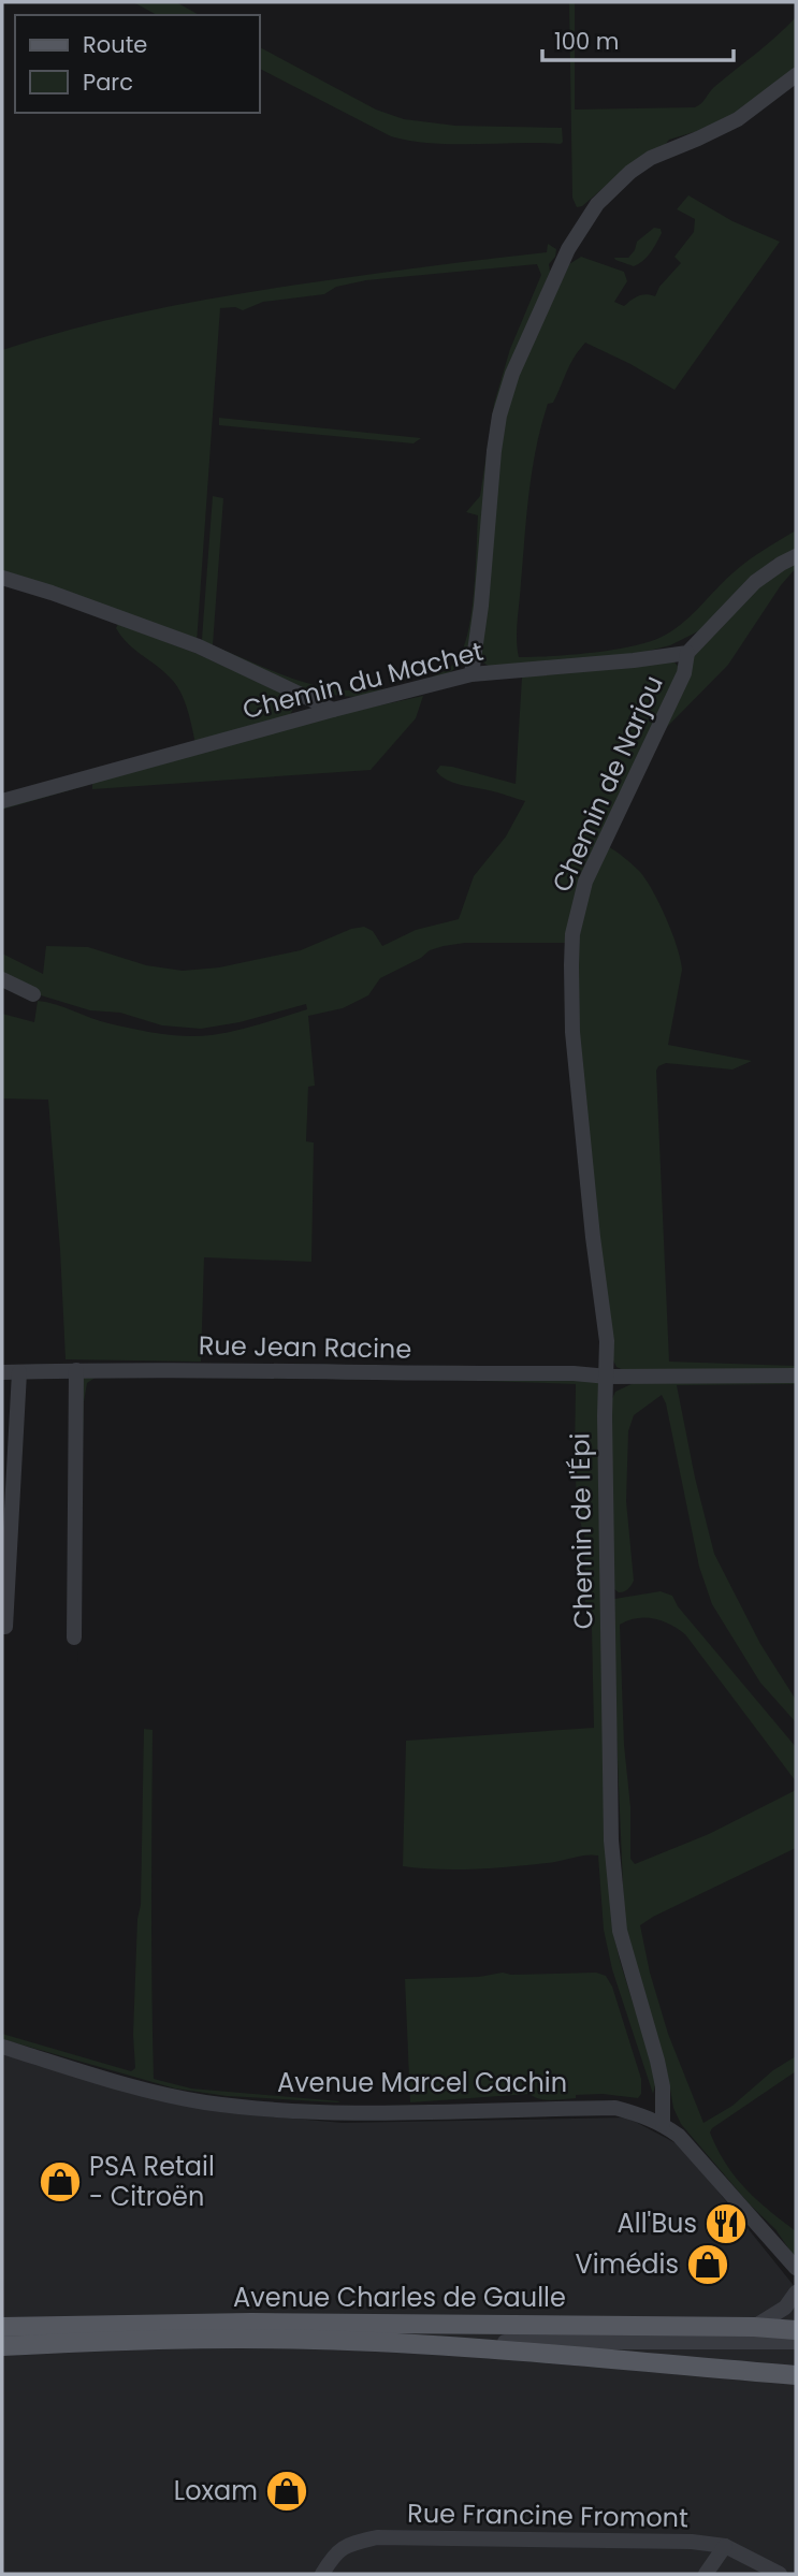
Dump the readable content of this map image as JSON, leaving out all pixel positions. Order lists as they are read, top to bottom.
{
  "streets": {
    "main road": ["Avenue Charles de Gaulle"],
    "street": [
      "Chemin du Machet",
      "Chemin de Narjou",
      "Rue Jean Racine",
      "Chemin de l'Épi",
      "Avenue Marcel Cachin",
      "Rue Francine Fromont"
    ]
  },
  "crossings": [
    ["Chemin du Machet", "Chemin de Narjou"],
    ["Chemin de Narjou", "Chemin de l'Épi"],
    ["Rue Jean Racine", "Chemin de l'Épi"],
    ["Chemin de l'Épi", "Avenue Marcel Cachin"],
    ["Avenue Marcel Cachin", "Avenue Charles de Gaulle"]
  ],
  "places": {
    "shop": ["PSA Retail - Citroën", "Vimédis", "Loxam"],
    "restaurant": ["All'Bus"]
  },
  "legend": ["Route", "Parc"],
  "scale_bar": "100 m"
}
